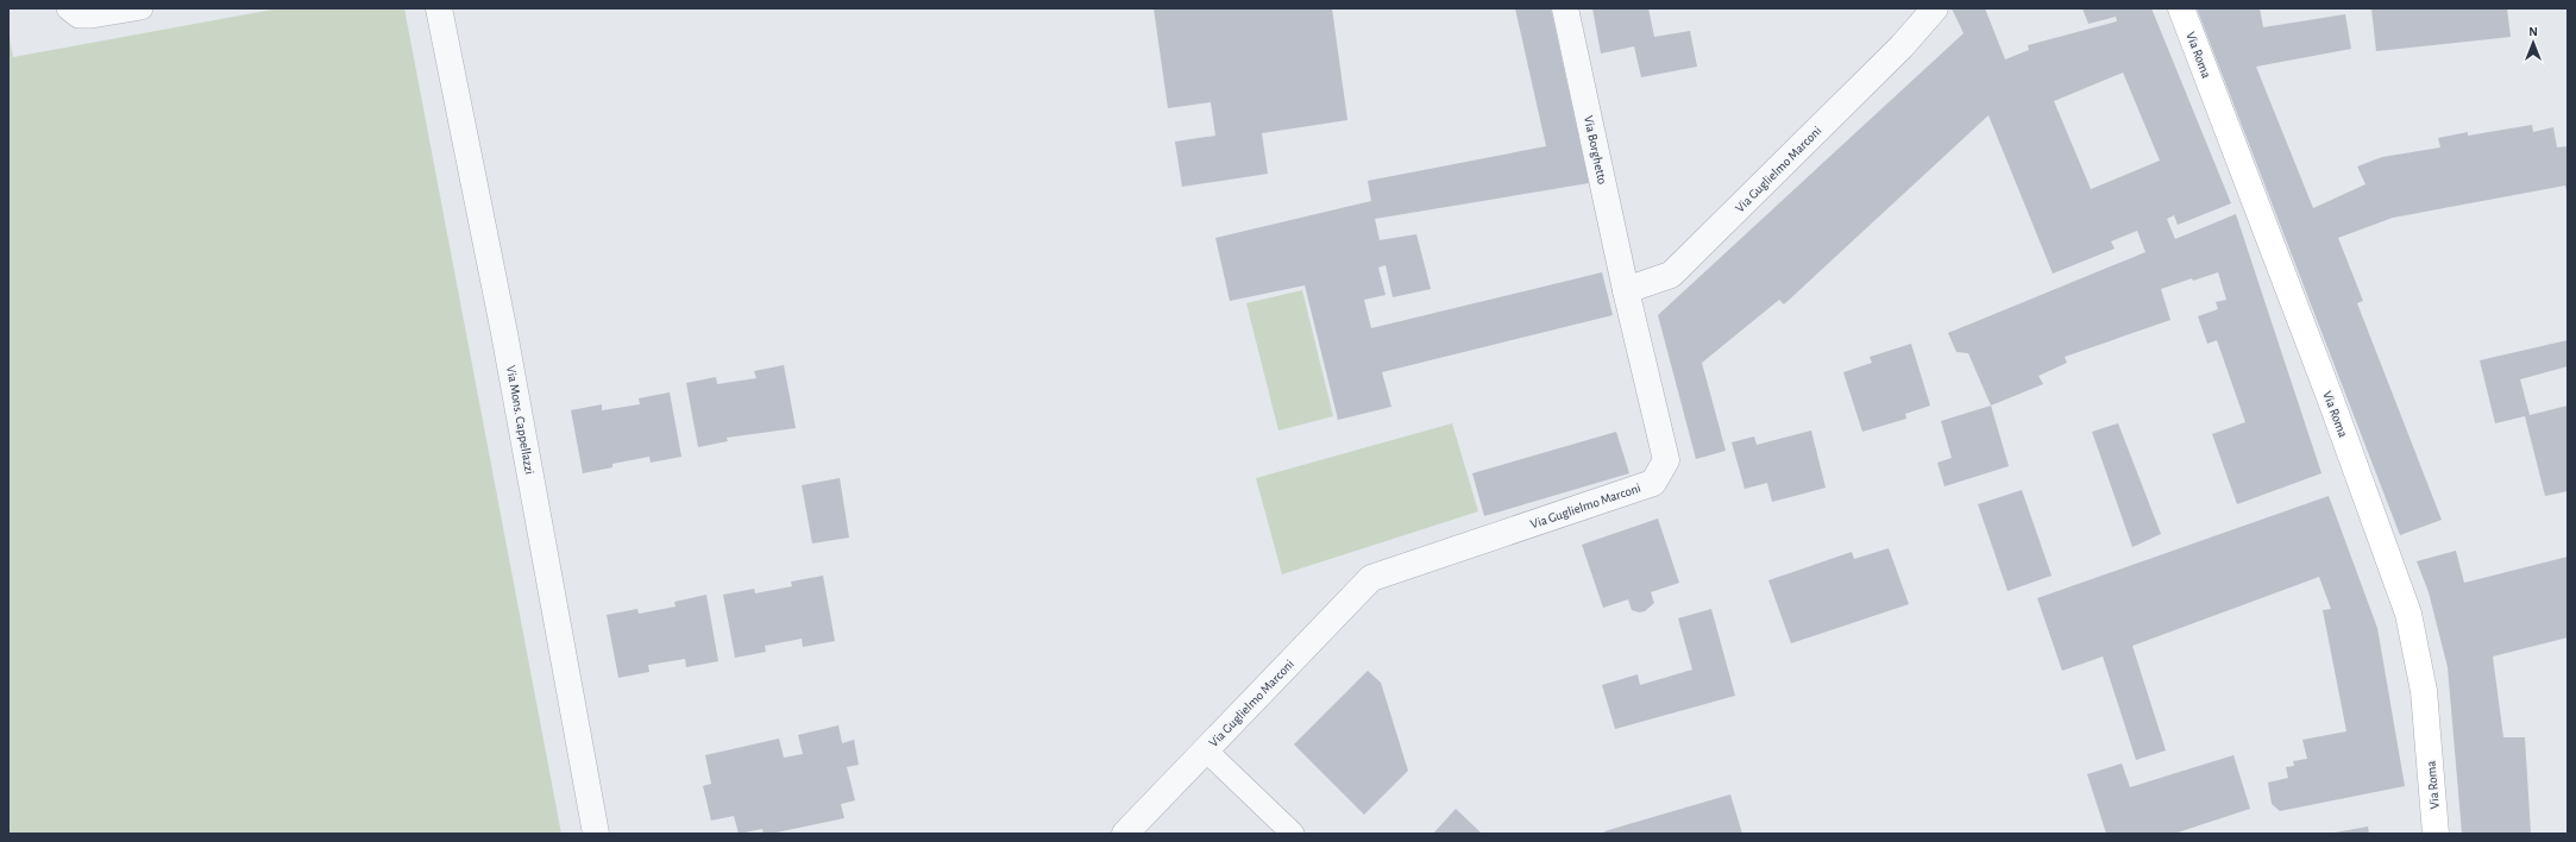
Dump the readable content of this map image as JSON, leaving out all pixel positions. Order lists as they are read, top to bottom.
{
  "streets": {
    "main road": ["Via Roma"],
    "street": ["Via Borghetto", "Via Guglielmo Marconi", "Via Mons. Cappellazzi"]
  },
  "crossings": [
    ["Via Borghetto", "Via Guglielmo Marconi"]
  ],
  "north": "top"
}
